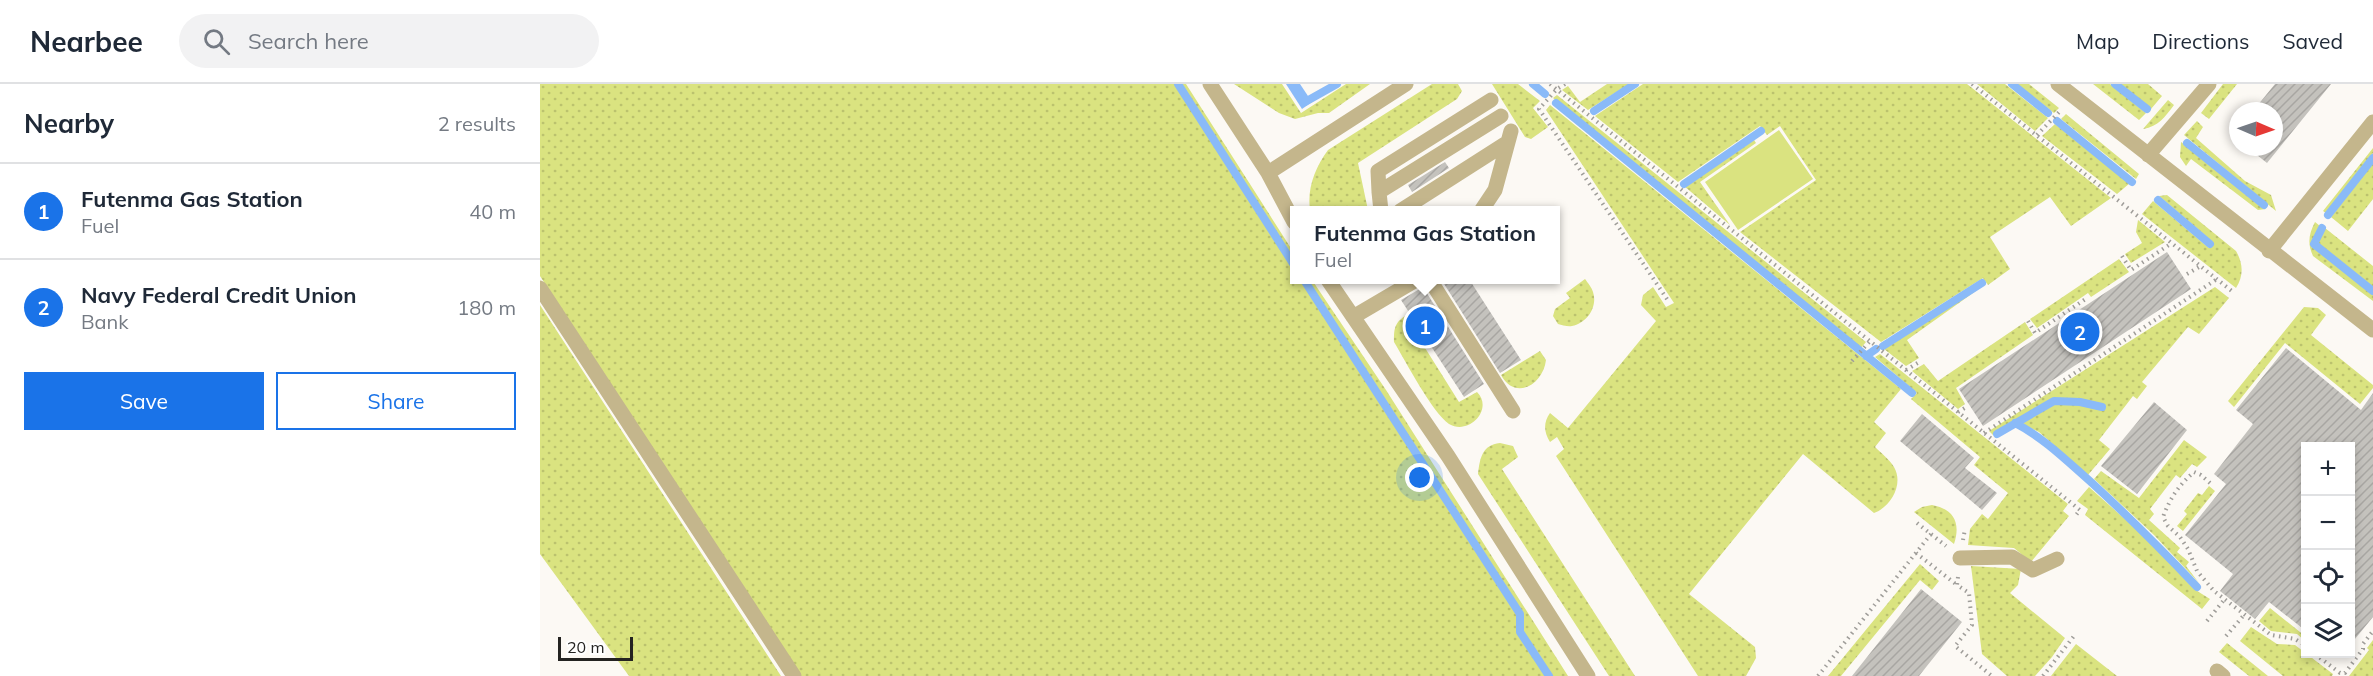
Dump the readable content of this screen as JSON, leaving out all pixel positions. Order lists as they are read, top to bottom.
{
  "scale_bar": "20 m",
  "north": "right",
  "page": {
    "header": "Nearbee",
    "search": "Search here",
    "nav": ["Map", "Directions", "Saved"],
    "heading": ["Nearby", "2 results"],
    "list": [
      {
        "mark": "1",
        "name": "Futenma Gas Station",
        "note": "Fuel",
        "value": "40 m"
      },
      {
        "mark": "2",
        "name": "Navy Federal Credit Union",
        "note": "Bank",
        "value": "180 m"
      }
    ],
    "popup": ["Futenma Gas Station", "Fuel"],
    "pins": ["1", "2"],
    "buttons": ["Save", "Share"],
    "map_buttons": ["+", "−"],
    "scale": "20 m"
  }
}
